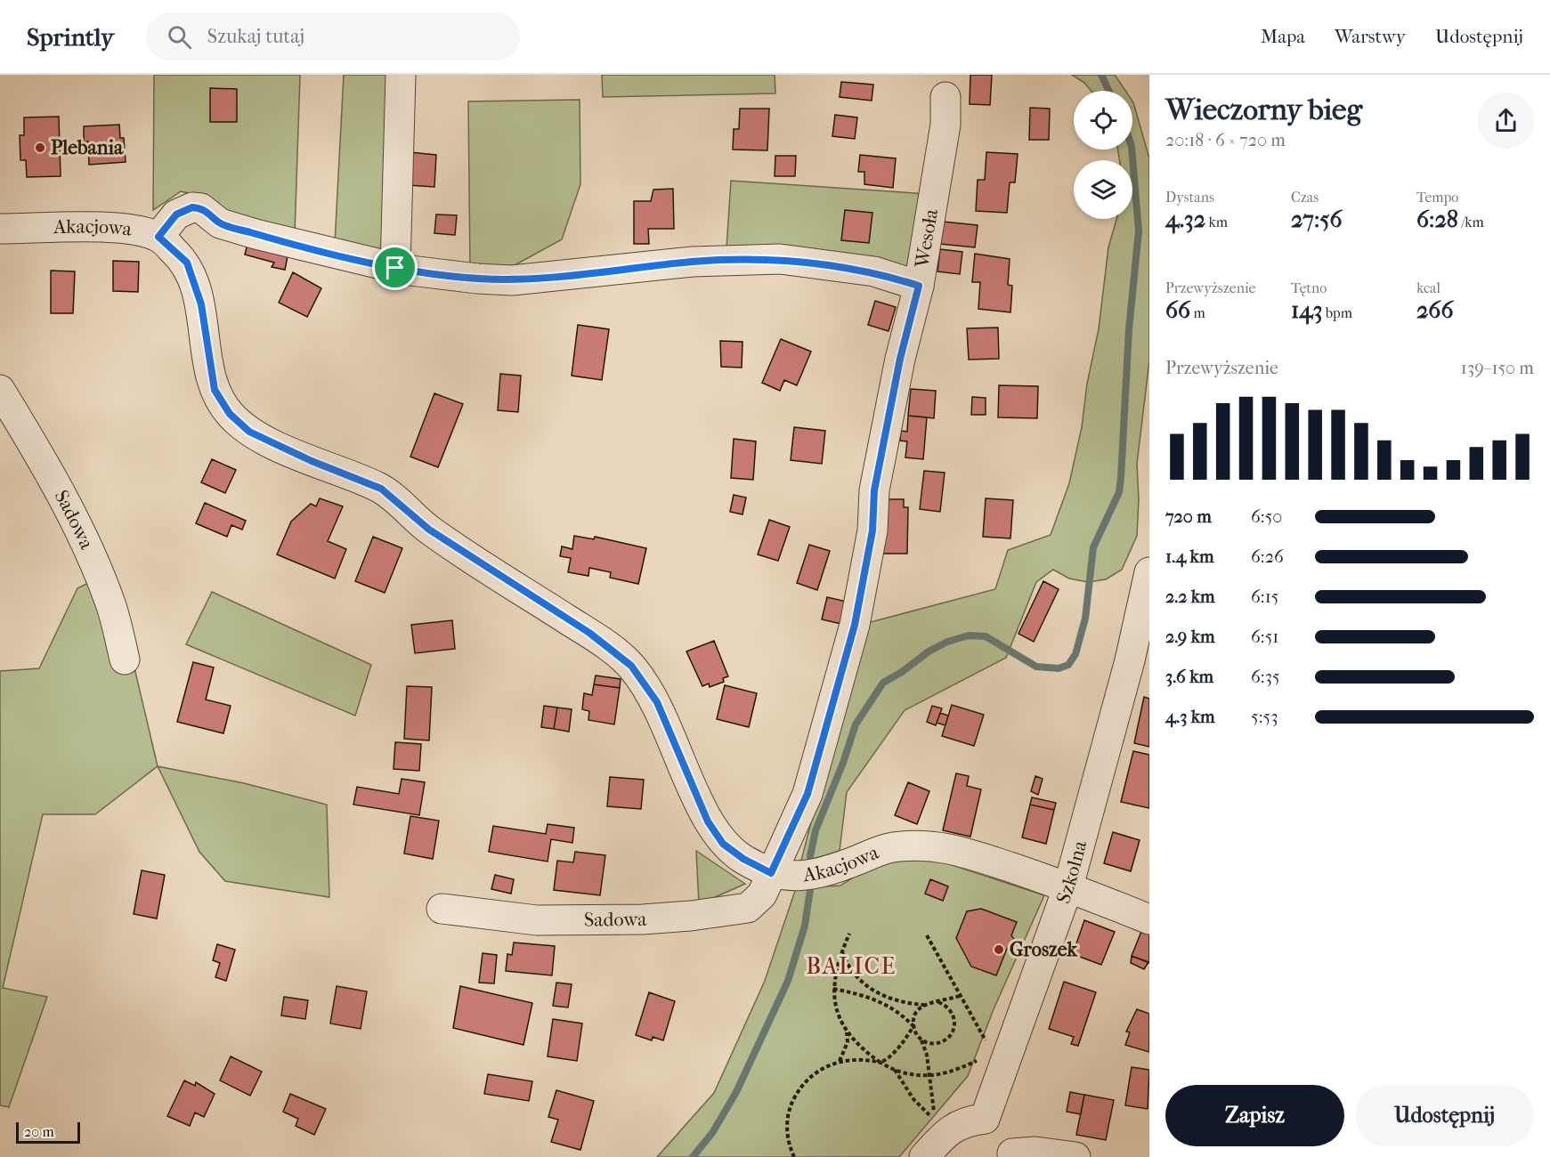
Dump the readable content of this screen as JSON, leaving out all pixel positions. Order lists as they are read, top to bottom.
{
  "streets": {
    "street": [
      "Akacjowa",
      "Wesoła",
      "Sadowa",
      "Szkolna"
    ]
  },
  "crossings": [
    ["Akacjowa", "Wesoła"],
    ["Akacjowa", "Sadowa"],
    ["Akacjowa", "Szkolna"],
    ["Wesoła", "Sadowa"]
  ],
  "districts": ["BALICE"],
  "places": ["Plebania", "Groszek"],
  "scale_bar": "20 m",
  "page": {
    "header": "Sprintly",
    "search": "Szukaj tutaj",
    "nav": ["Mapa", "Warstwy", "Udostępnij"],
    "heading": ["Wieczorny bieg", "20:18 · 6 × 720 m"],
    "stats": [
      ["Dystans", "4.32 km"],
      ["Czas", "27:56"],
      ["Tempo", "6:28 /km"],
      ["Przewyższenie", "66 m"],
      ["Tętno", "143 bpm"],
      ["kcal", "266"]
    ],
    "chart": ["Przewyższenie", "139–150 m"],
    "list": [
      {
        "name": "720 m",
        "note": "6:50"
      },
      {
        "name": "1.4 km",
        "note": "6:26"
      },
      {
        "name": "2.2 km",
        "note": "6:15"
      },
      {
        "name": "2.9 km",
        "note": "6:51"
      },
      {
        "name": "3.6 km",
        "note": "6:35"
      },
      {
        "name": "4.3 km",
        "note": "5:53"
      }
    ],
    "buttons": ["Zapisz", "Udostępnij"],
    "scale": "20 m"
  }
}
